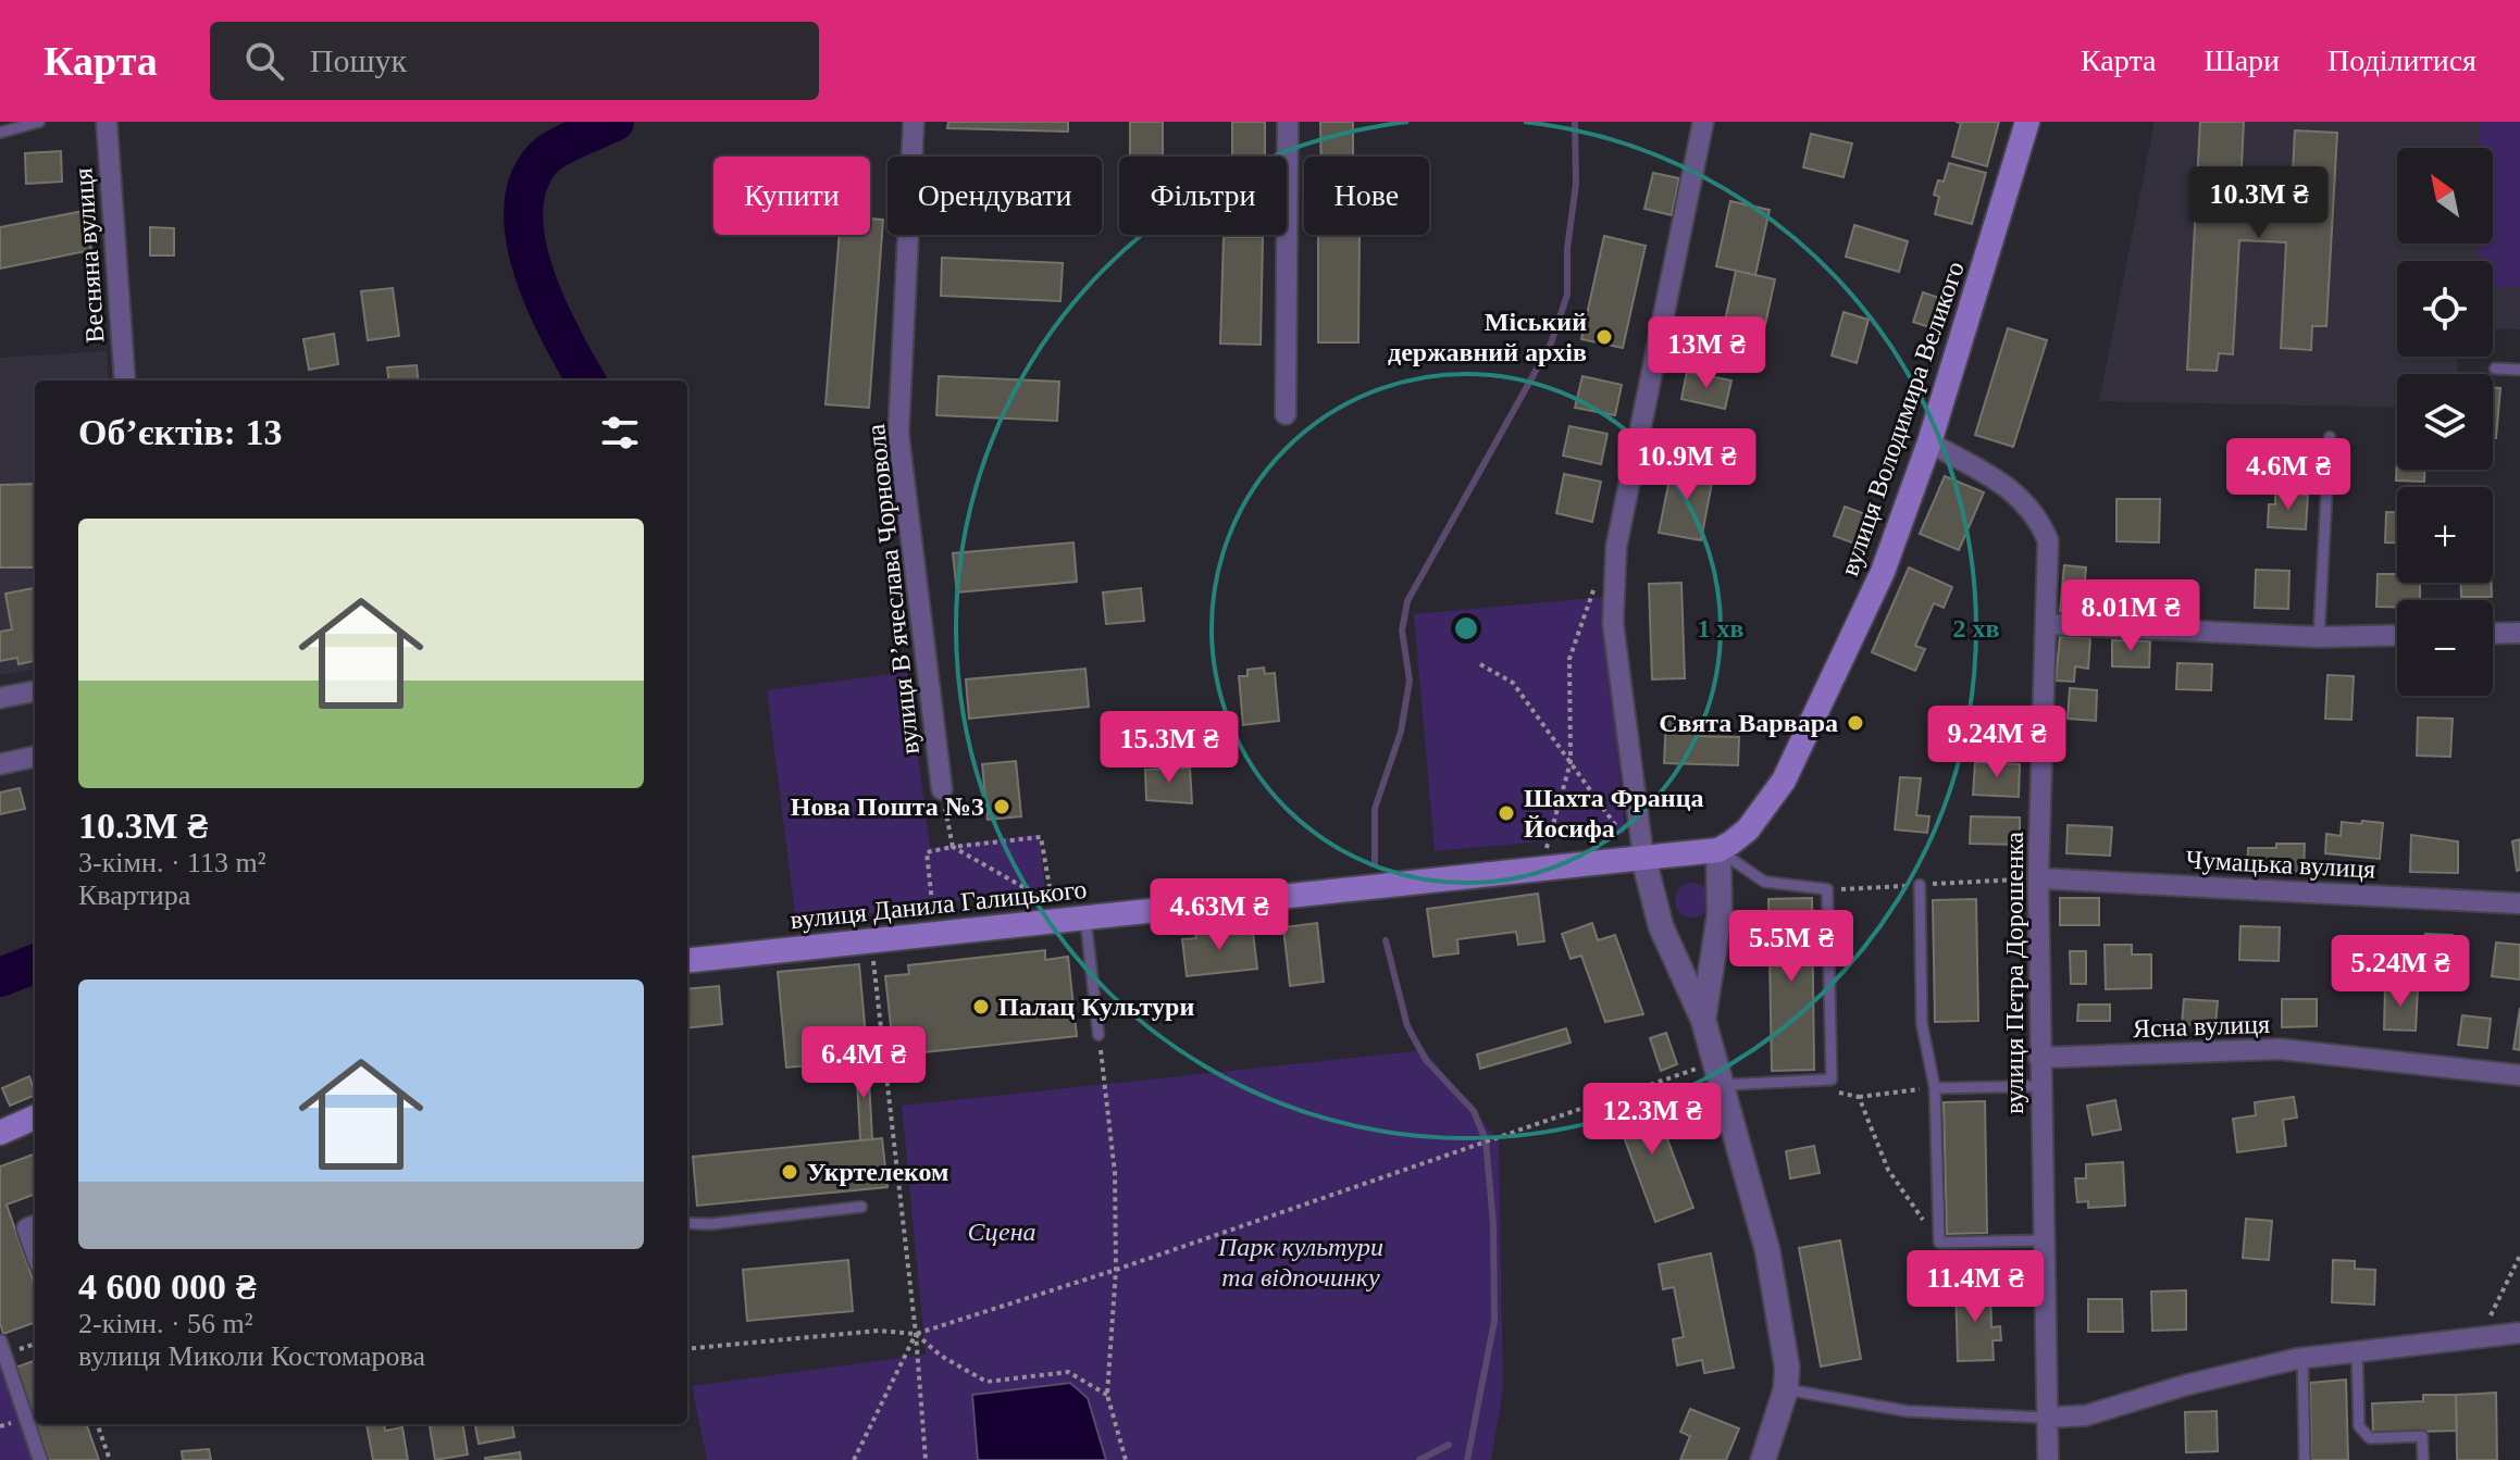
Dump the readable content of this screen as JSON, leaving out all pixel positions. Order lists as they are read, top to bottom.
{
  "streets": {
    "main road": ["вулиця Володимира Великого", "вулиця Данила Галицького"],
    "street": [
      "Весняна вулиця",
      "вулиця Вʼячеслава Чорновола",
      "Чумацька вулиця",
      "вулиця Петра Дорошенка",
      "Ясна вулиця"
    ]
  },
  "crossings": [
    ["вулиця Володимира Великого", "вулиця Данила Галицького"],
    ["вулиця Володимира Великого", "вулиця Петра Дорошенка"],
    ["Чумацька вулиця", "вулиця Петра Дорошенка"],
    ["вулиця Петра Дорошенка", "Ясна вулиця"]
  ],
  "parks": ["Сцена", "Парк культури та відпочинку"],
  "places": [
    "Міський державний архів",
    "Свята Варвара",
    "Нова Пошта №3",
    "Шахта Франца Йосифа",
    "Палац Культури",
    "Укртелеком"
  ],
  "north": "top left",
  "page": {
    "header": "Карта",
    "search": "Пошук",
    "nav": ["Карта", "Шари", "Поділитися"],
    "map_buttons": ["+", "−"],
    "chip": [
      "Купити",
      "Орендувати",
      "Фільтри",
      "Нове"
    ],
    "price": [
      "10.3M ₴",
      "13M ₴",
      "10.9M ₴",
      "4.6M ₴",
      "8.01M ₴",
      "9.24M ₴",
      "15.3M ₴",
      "4.63M ₴",
      "5.5M ₴",
      "5.24M ₴",
      "6.4M ₴",
      "12.3M ₴",
      "11.4M ₴"
    ],
    "heading": "Об’єктів: 13",
    "list": [
      {
        "name": "10.3M ₴",
        "note": "3-кімн. · 113 m² · Квартира"
      },
      {
        "name": "4 600 000 ₴",
        "note": "2-кімн. · 56 m² · вулиця Миколи Костомарова"
      }
    ]
  },
  "rings": ["1 хв", "2 хв"]
}
